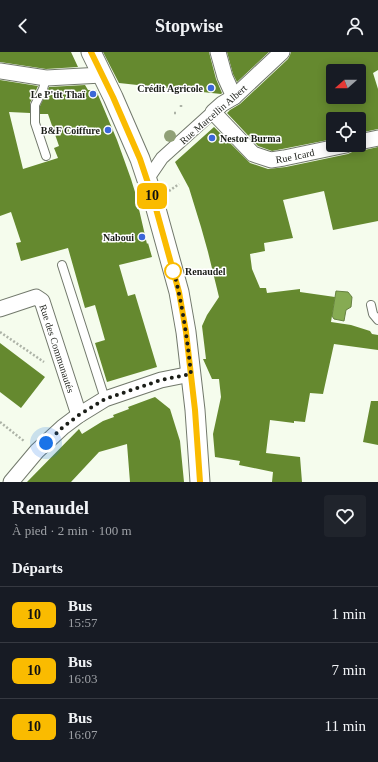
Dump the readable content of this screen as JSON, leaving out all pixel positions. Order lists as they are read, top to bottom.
{
  "streets": {
    "street": ["Rue Marcellin Albert", "Rue Icard", "Rue des Communautés"]
  },
  "crossings": [
    ["Rue Marcellin Albert", "Rue Icard"]
  ],
  "places": [
    "Crédit Agricole",
    "Le P'tit Thaï",
    "B&F Coiffure",
    "Nestor Burma",
    "Naboui",
    "Renaudel"
  ],
  "lines": ["bus line 10"],
  "north": "left",
  "page": {
    "header": "Stopwise",
    "on_map": "10",
    "heading": [
      ["Renaudel", "À pied · 2 min · 100 m"],
      "Départs"
    ],
    "list": [
      {
        "mark": "10",
        "name": "Bus",
        "note": "15:57",
        "value": "1 min"
      },
      {
        "mark": "10",
        "name": "Bus",
        "note": "16:03",
        "value": "7 min"
      },
      {
        "mark": "10",
        "name": "Bus",
        "note": "16:07",
        "value": "11 min"
      }
    ]
  }
}
